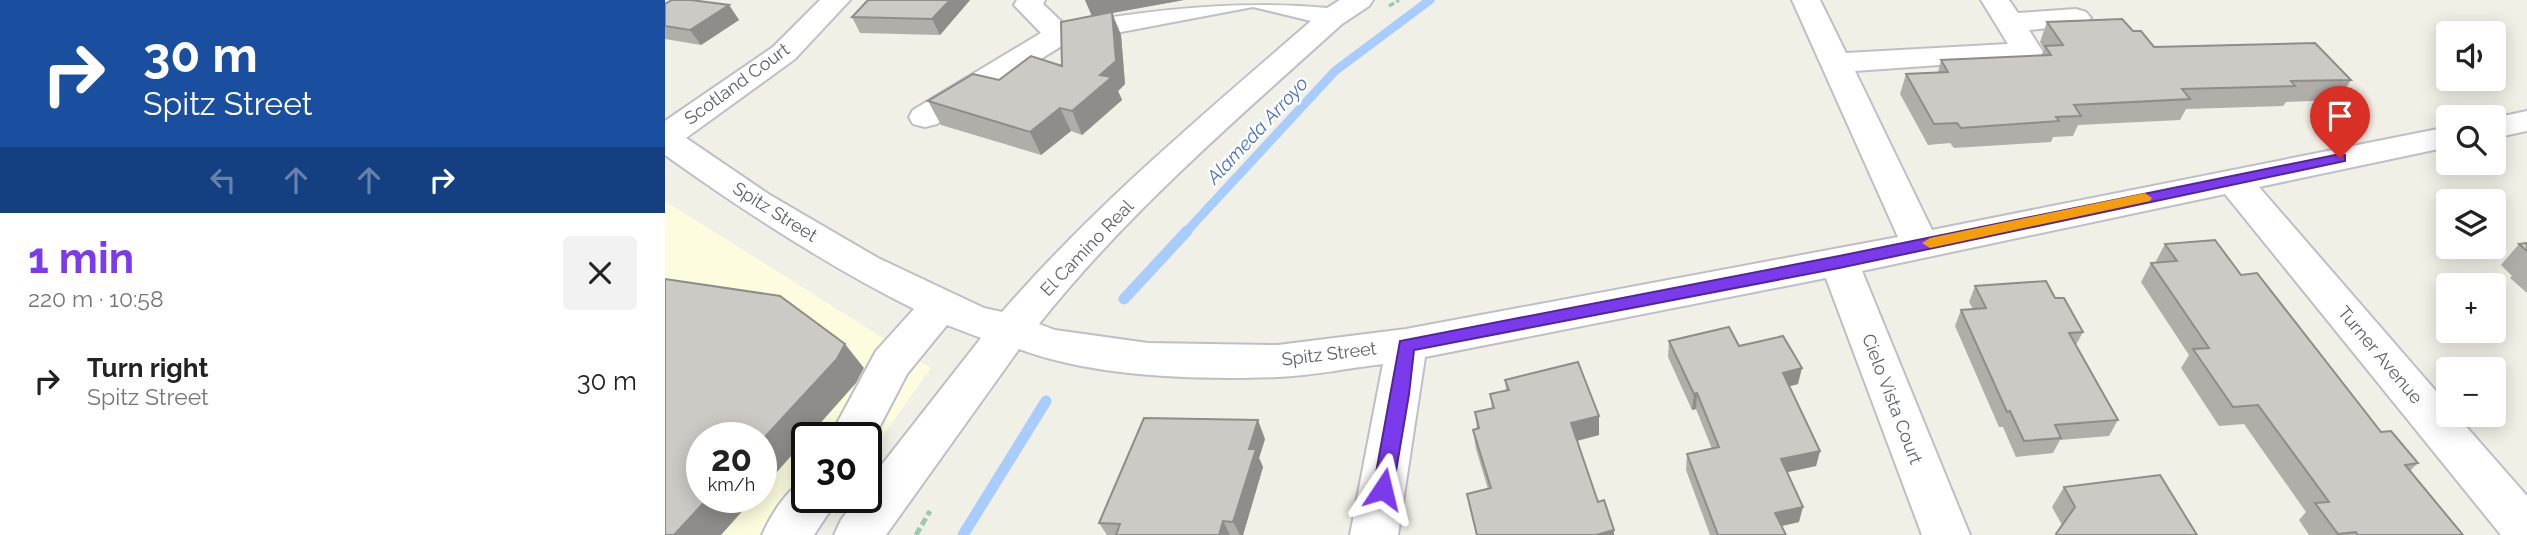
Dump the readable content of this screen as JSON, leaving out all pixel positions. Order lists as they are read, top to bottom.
{
  "streets": {
    "street": [
      "Scotland Court",
      "Spitz Street",
      "El Camino Real",
      "Turner Avenue",
      "Cielo Vista Court"
    ]
  },
  "crossings": [
    ["Scotland Court", "Spitz Street"],
    ["Spitz Street", "El Camino Real"],
    ["Spitz Street", "Turner Avenue"],
    ["Spitz Street", "Cielo Vista Court"]
  ],
  "water": ["Alameda Arroyo"],
  "page": {
    "turn": ["30 m", "Spitz Street"],
    "map_buttons": ["+", "−"],
    "heading": ["1 min", "220 m · 10:58"],
    "list": [
      {
        "name": "Turn right",
        "note": "Spitz Street",
        "value": "30 m"
      }
    ],
    "speed": "20 km/h",
    "limit": "30"
  }
}
